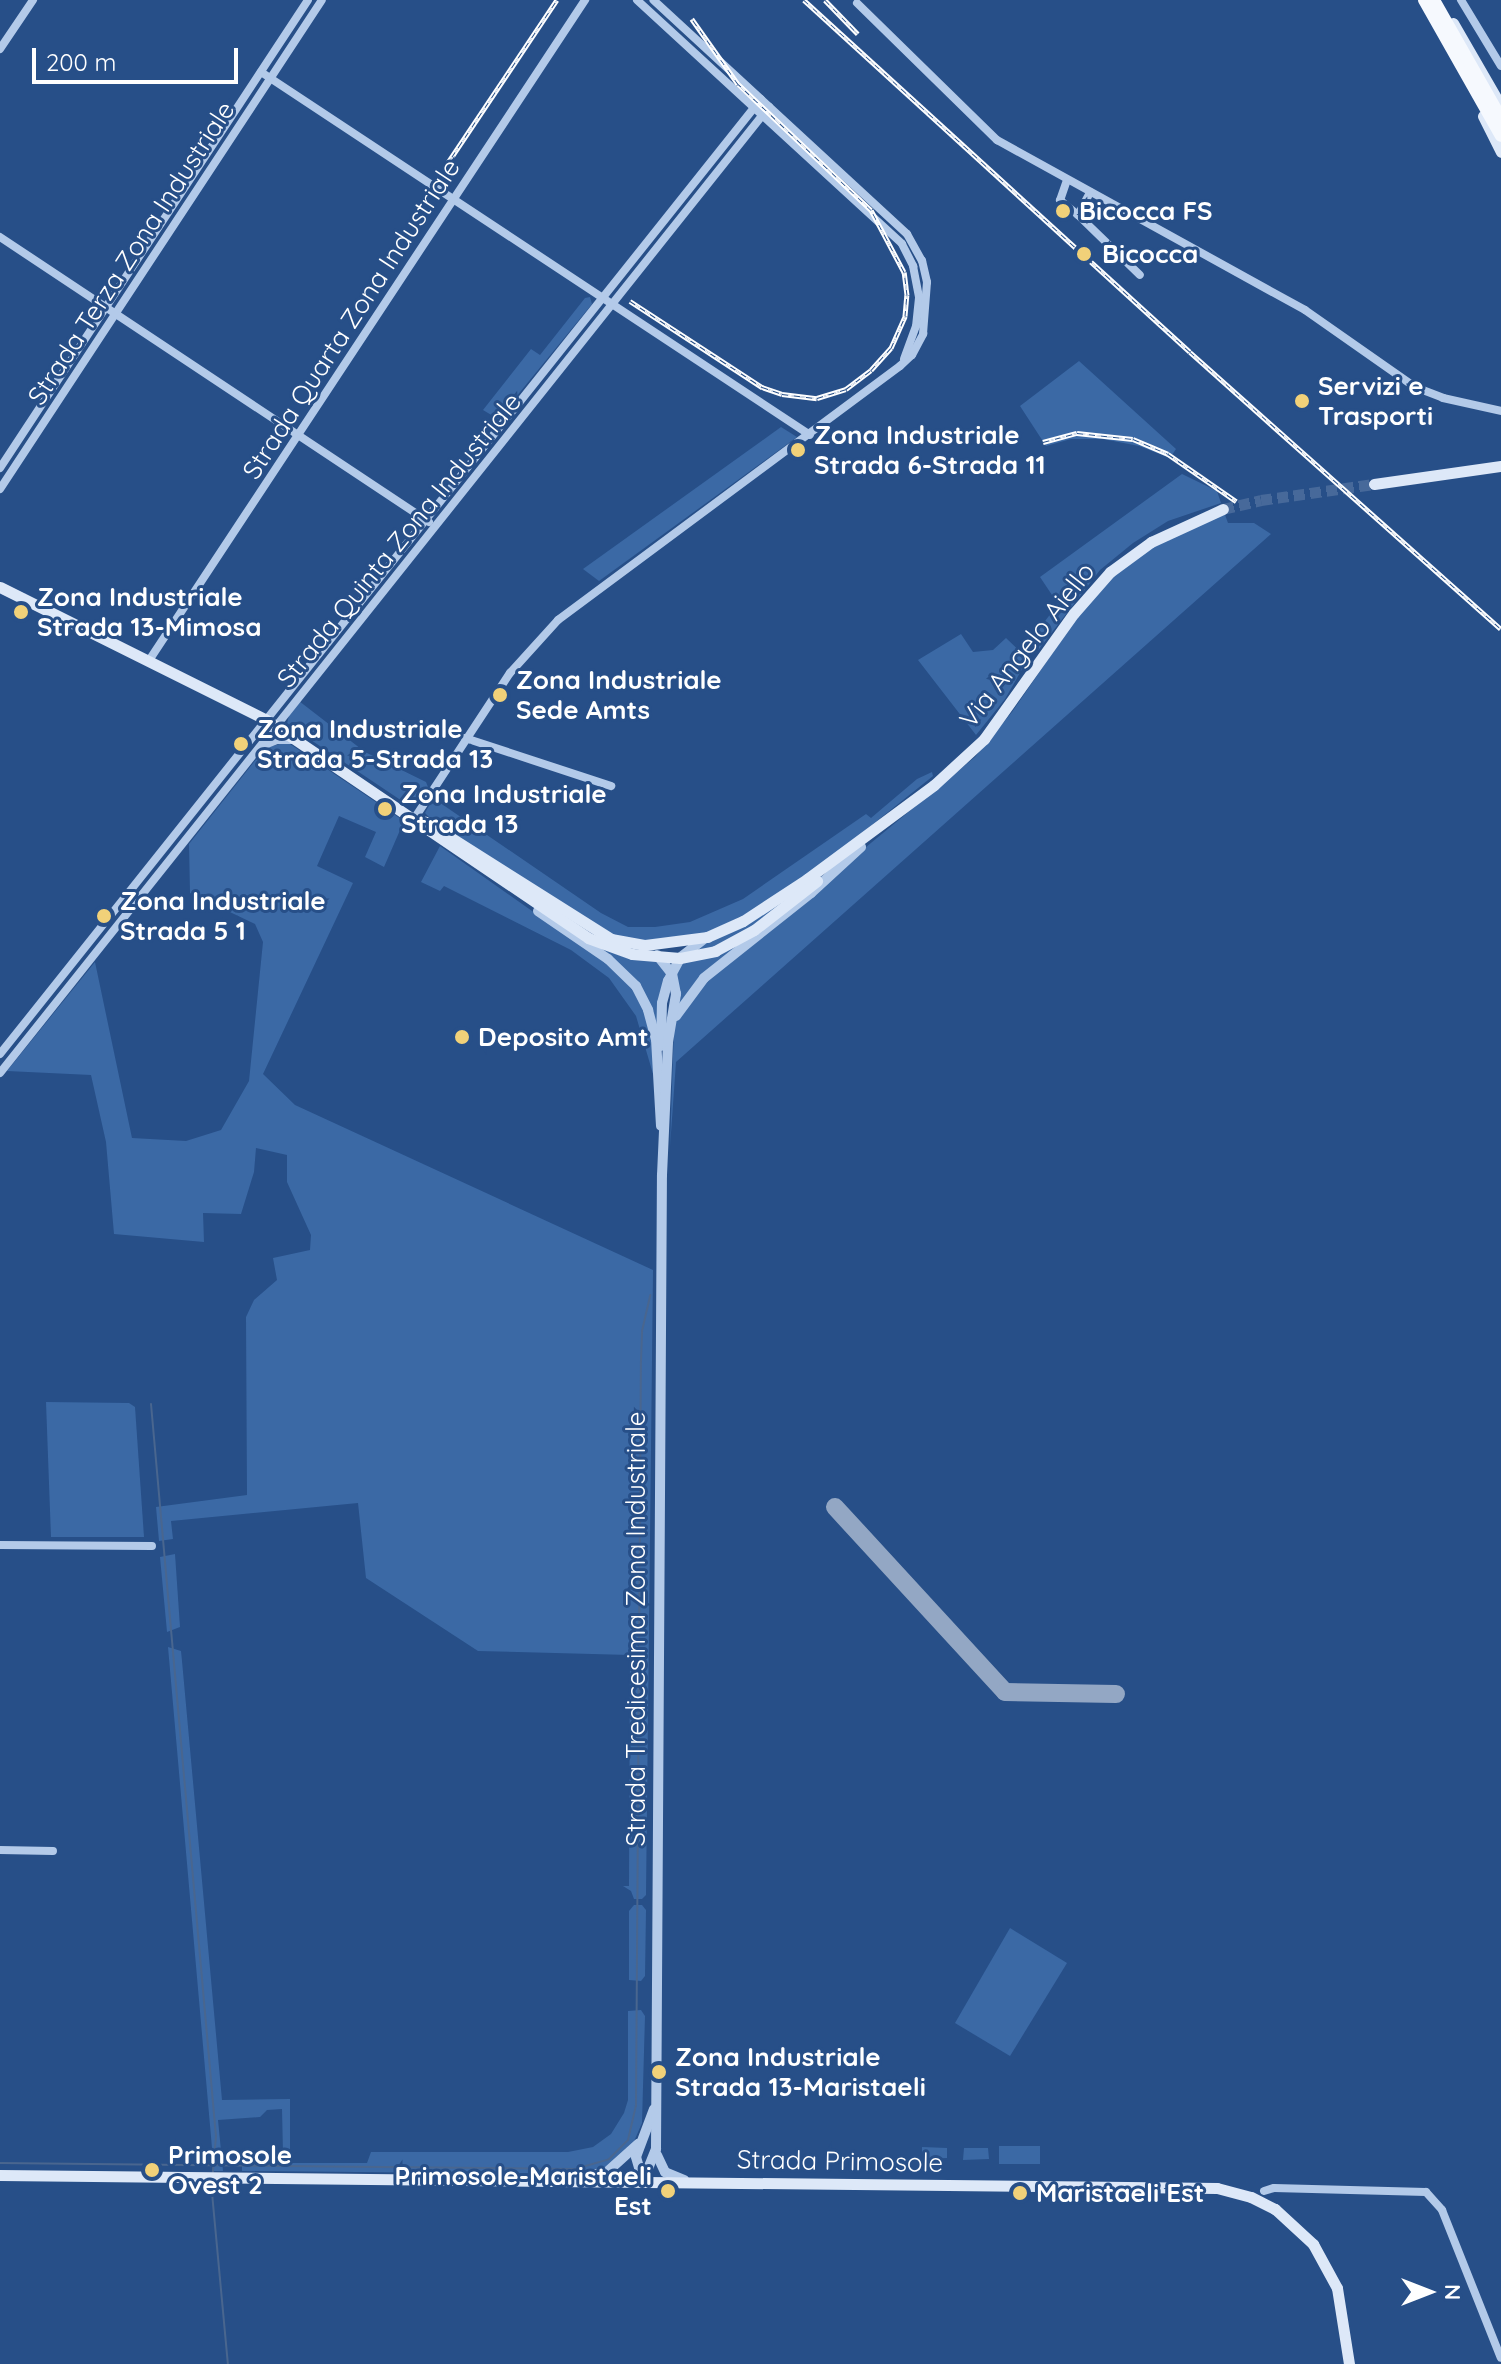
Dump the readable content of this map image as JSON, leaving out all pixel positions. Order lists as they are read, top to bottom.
{
  "streets": {
    "main road": ["Via Angelo Aiello", "Strada Primosole"],
    "street": [
      "Strada Terza Zona Industriale",
      "Strada Quarta Zona Industriale",
      "Strada Quinta Zona Industriale",
      "Strada Tredicesima Zona Industriale"
    ]
  },
  "places": [
    "Bicocca FS",
    "Bicocca",
    "Servizi e Trasporti",
    "Zona Industriale Strada 6-Strada 11",
    "Zona Industriale Strada 13-Mimosa",
    "Zona Industriale Sede Amts",
    "Zona Industriale Strada 5-Strada 13",
    "Zona Industriale Strada 13",
    "Zona Industriale Strada 5 1",
    "Deposito Amt",
    "Zona Industriale Strada 13-Maristaeli",
    "Primosole Ovest 2",
    "Primosole-Maristaeli Est",
    "Maristaeli Est"
  ],
  "scale_bar": "200 m",
  "north": "right"
}
